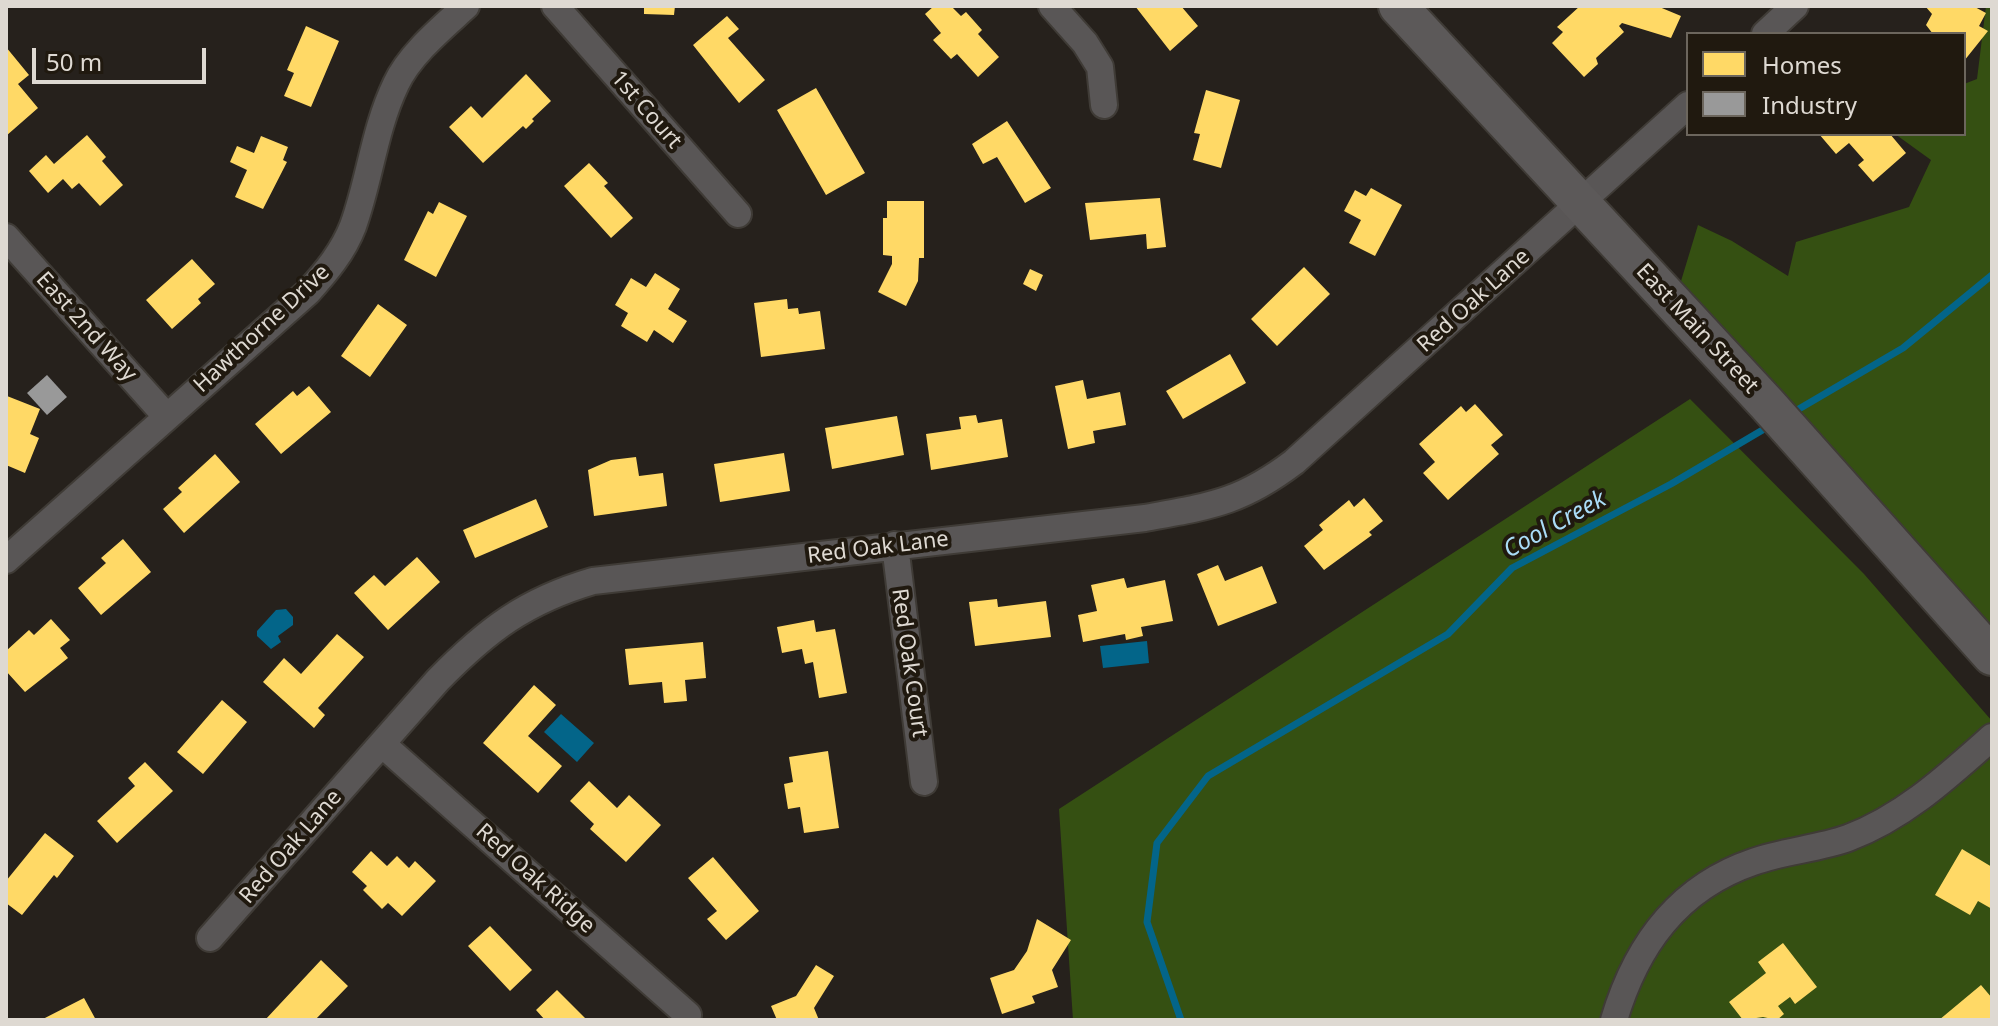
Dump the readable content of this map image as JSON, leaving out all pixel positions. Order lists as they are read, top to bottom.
{
  "streets": {
    "main road": ["East Main Street"],
    "street": [
      "1st Court",
      "Red Oak Lane",
      "East 2nd Way",
      "Hawthorne Drive",
      "Red Oak Court",
      "Red Oak Ridge"
    ]
  },
  "crossings": [
    ["Red Oak Lane", "East Main Street"],
    ["Red Oak Lane", "Red Oak Court"],
    ["Red Oak Lane", "Red Oak Ridge"],
    ["East 2nd Way", "Hawthorne Drive"]
  ],
  "water": ["Cool Creek"],
  "legend": ["Homes", "Industry"],
  "scale_bar": "50 m"
}
